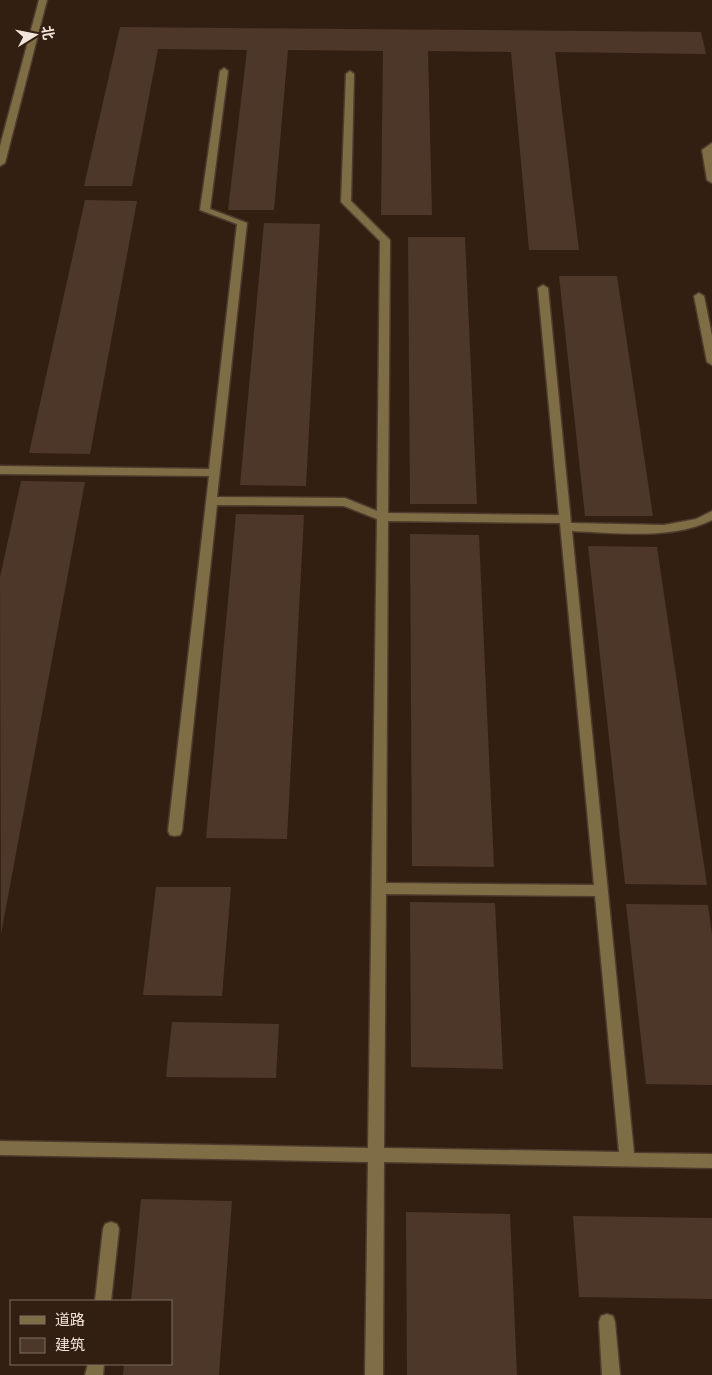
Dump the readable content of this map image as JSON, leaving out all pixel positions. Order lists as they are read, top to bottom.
{
  "legend": ["道路", "建筑"],
  "north": "right"
}
